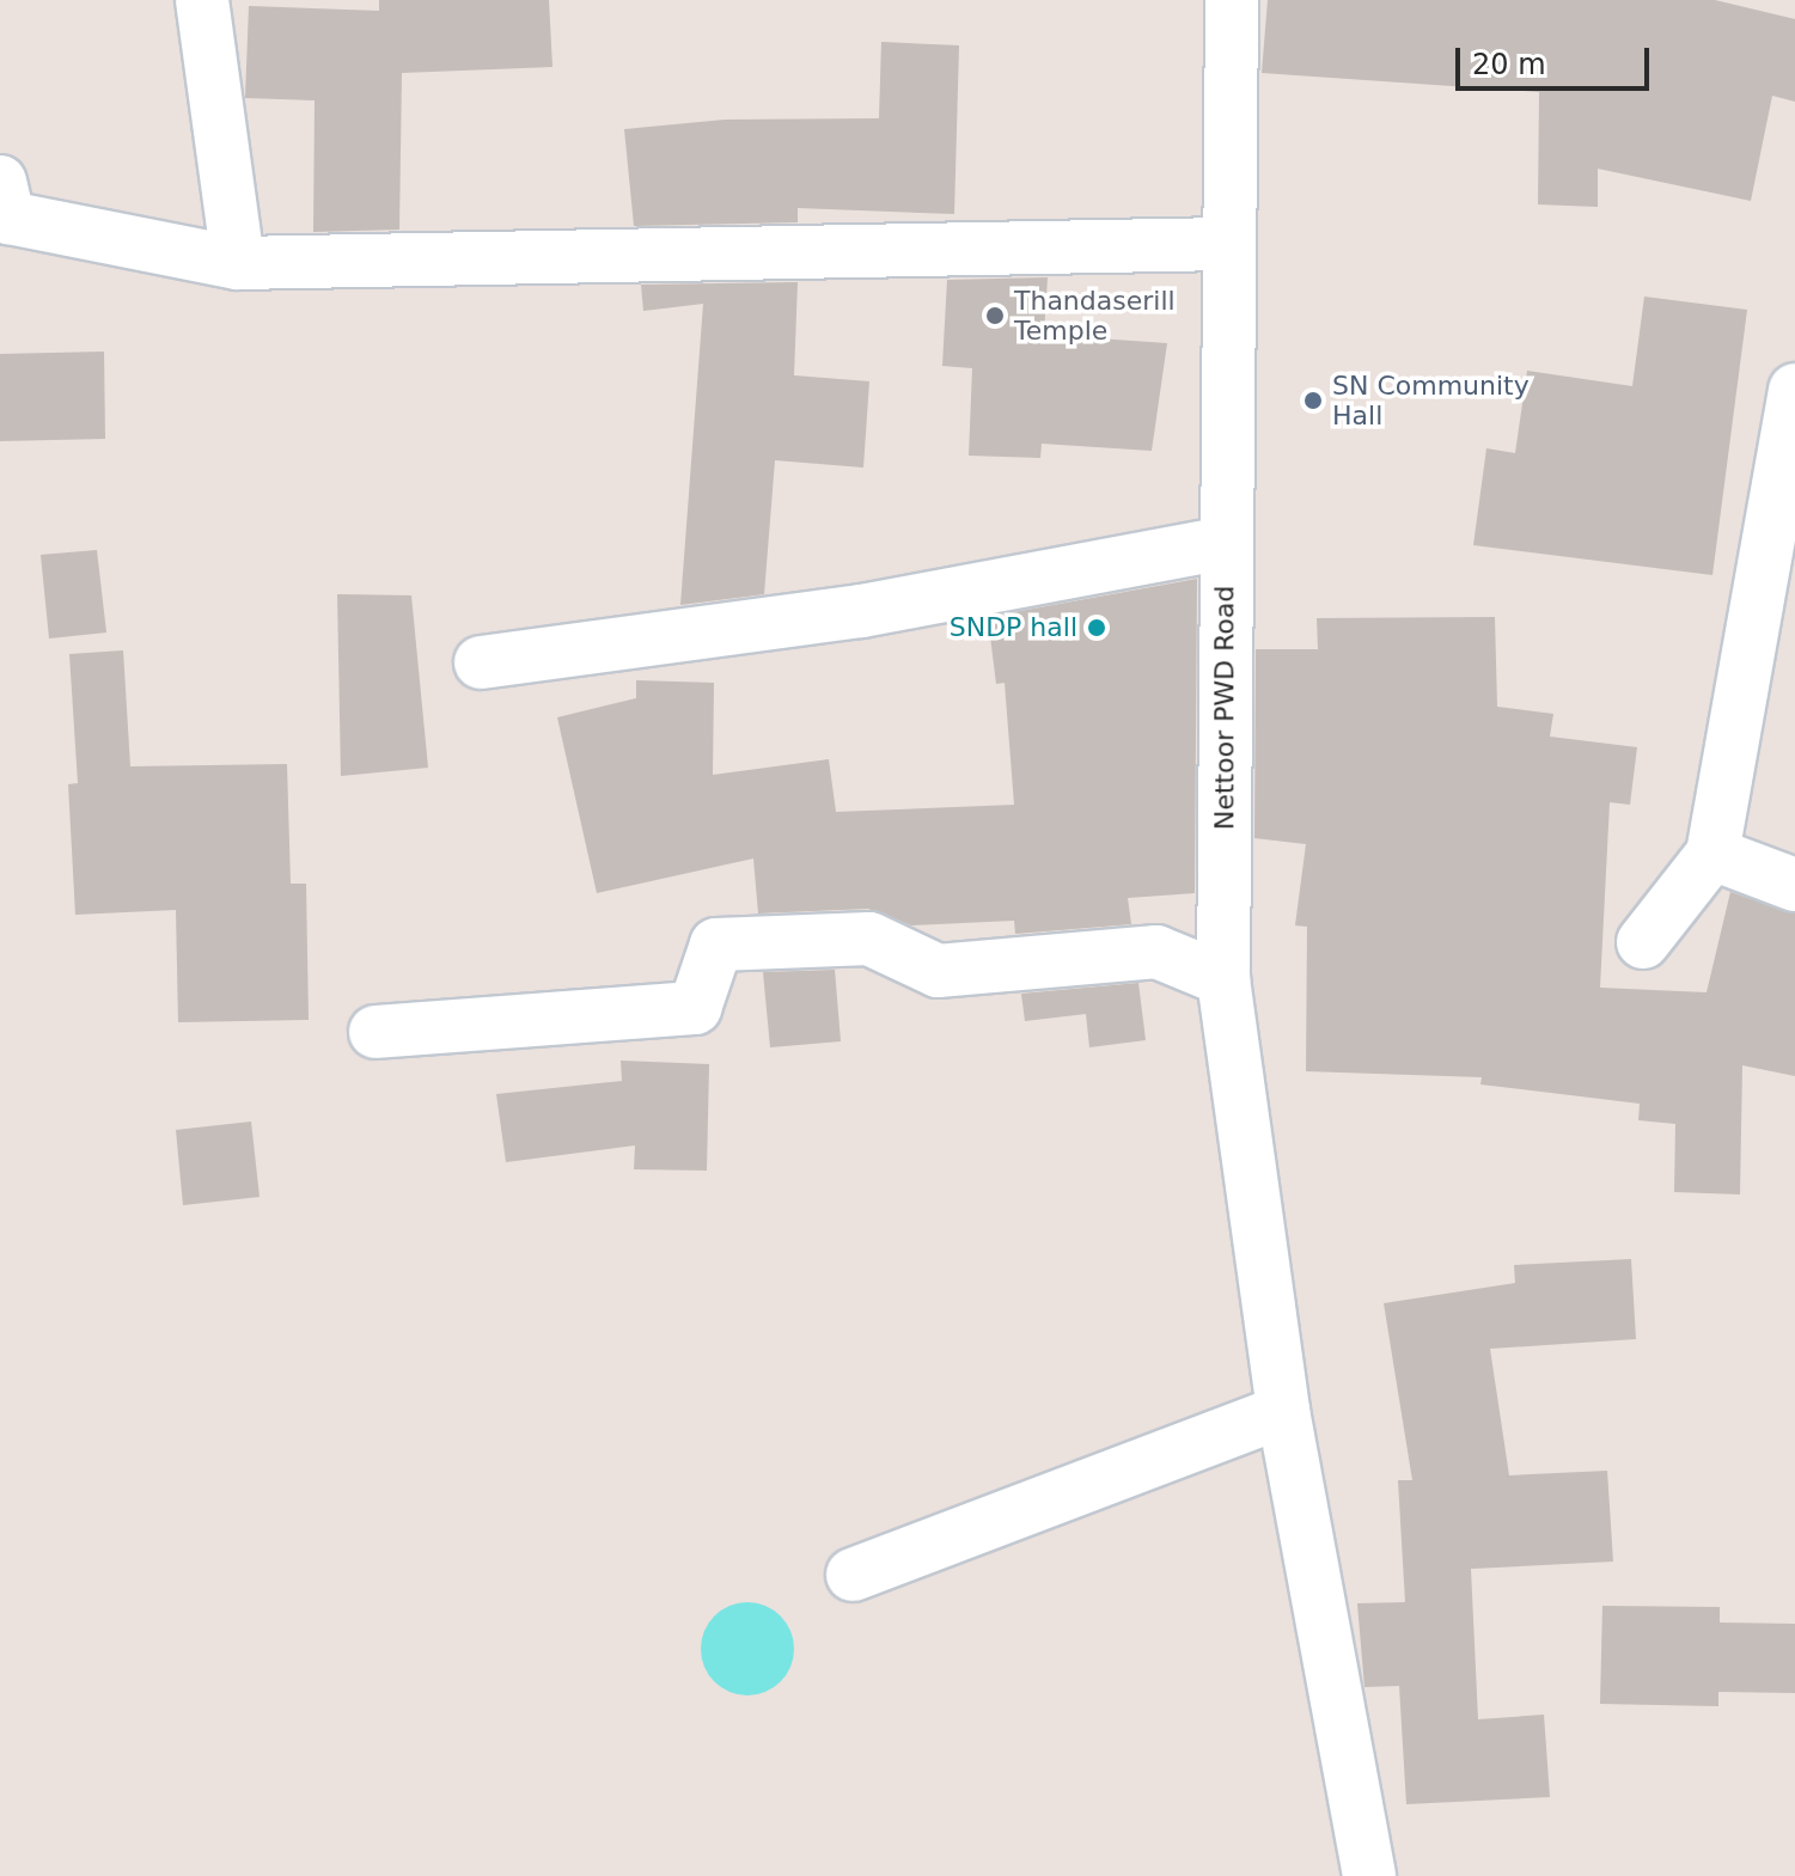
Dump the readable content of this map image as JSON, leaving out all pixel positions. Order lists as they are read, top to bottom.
{
  "streets": {
    "street": ["Nettoor PWD Road"]
  },
  "places": ["Thandaserill Temple", "SN Community Hall", "SNDP hall"],
  "scale_bar": "20 m"
}
